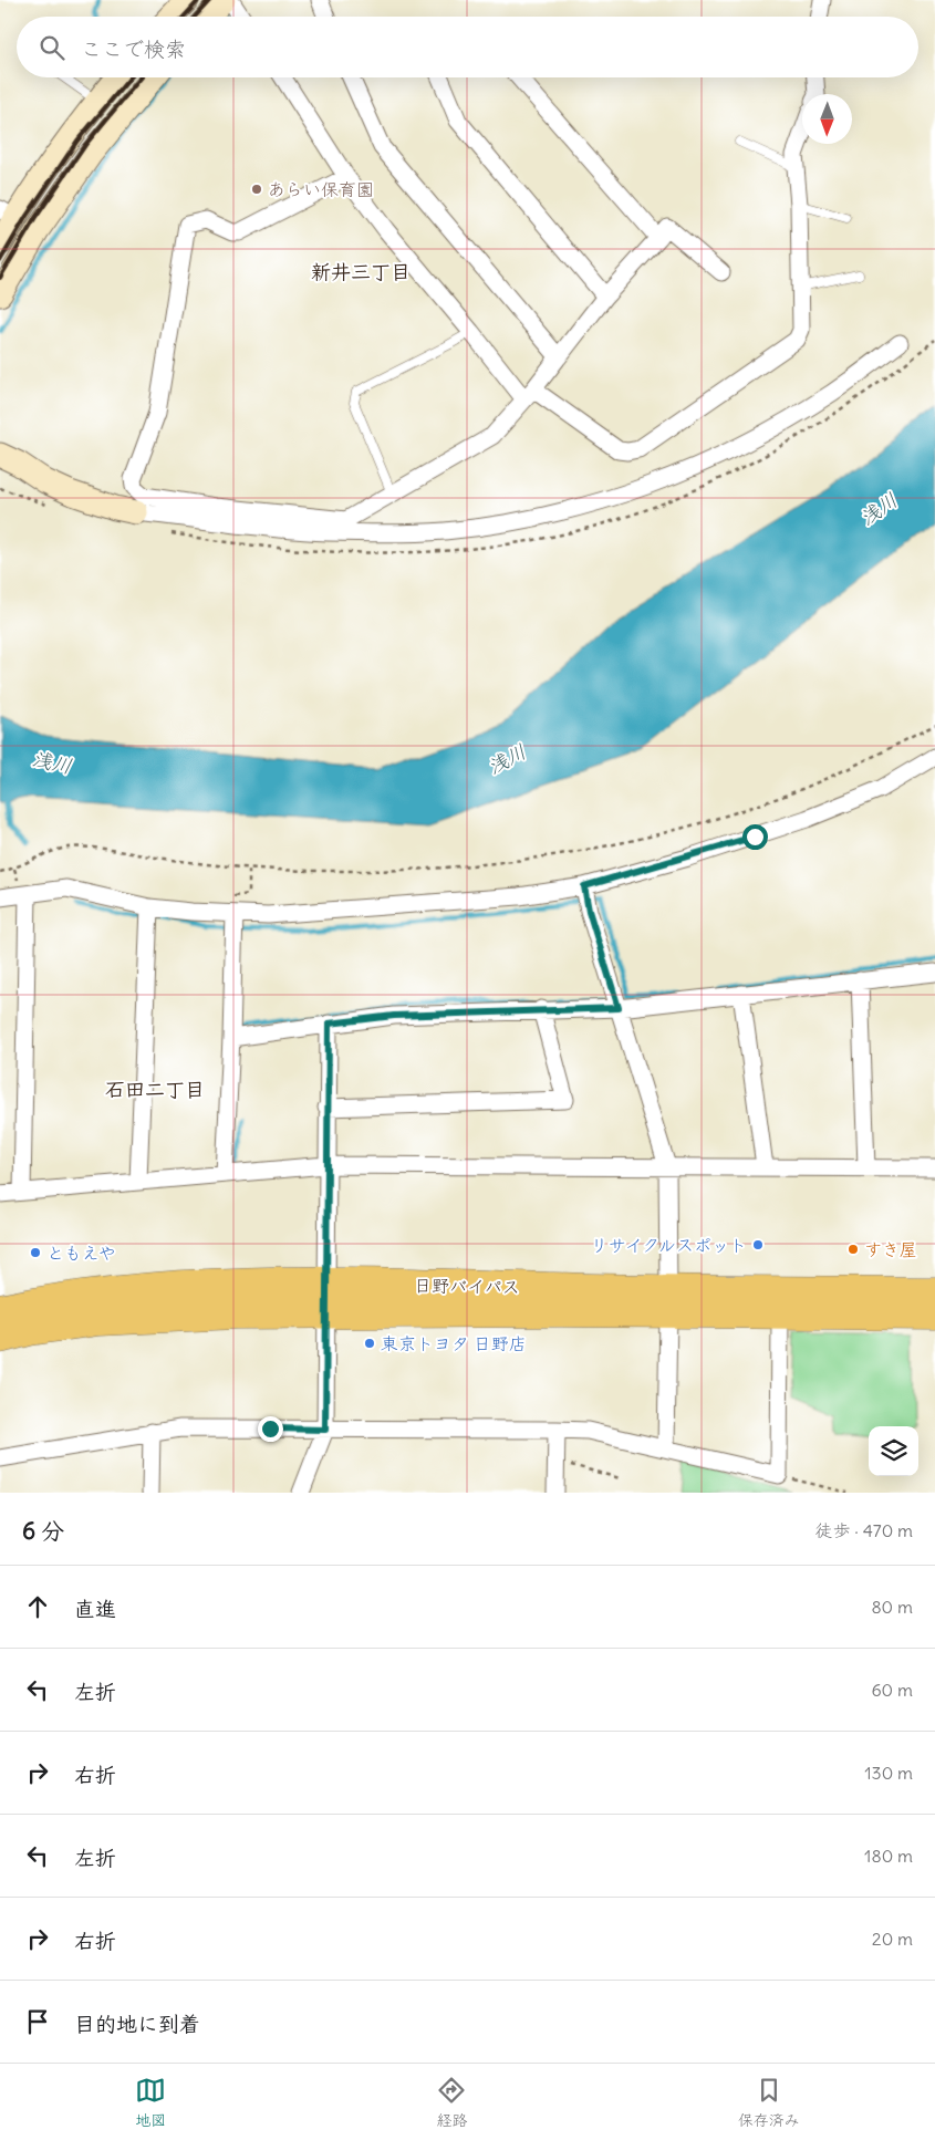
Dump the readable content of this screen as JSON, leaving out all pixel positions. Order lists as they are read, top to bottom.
{
  "streets": {
    "highway": ["日野バイパス"]
  },
  "districts": ["新井三丁目", "石田二丁目"],
  "water": ["浅川"],
  "places": [
    "あらい保育園",
    "リサイクルスポット",
    "すき屋",
    "ともえや",
    "東京トヨタ 日野店"
  ],
  "north": "bottom",
  "page": {
    "search": "ここで検索",
    "heading": ["6 分", "徒歩 · 470 m"],
    "list": [
      ["直進", "80 m"],
      ["左折", "60 m"],
      ["右折", "130 m"],
      ["左折", "180 m"],
      ["右折", "20 m"],
      "目的地に到着"
    ],
    "nav": ["地図", "経路", "保存済み"]
  }
}
